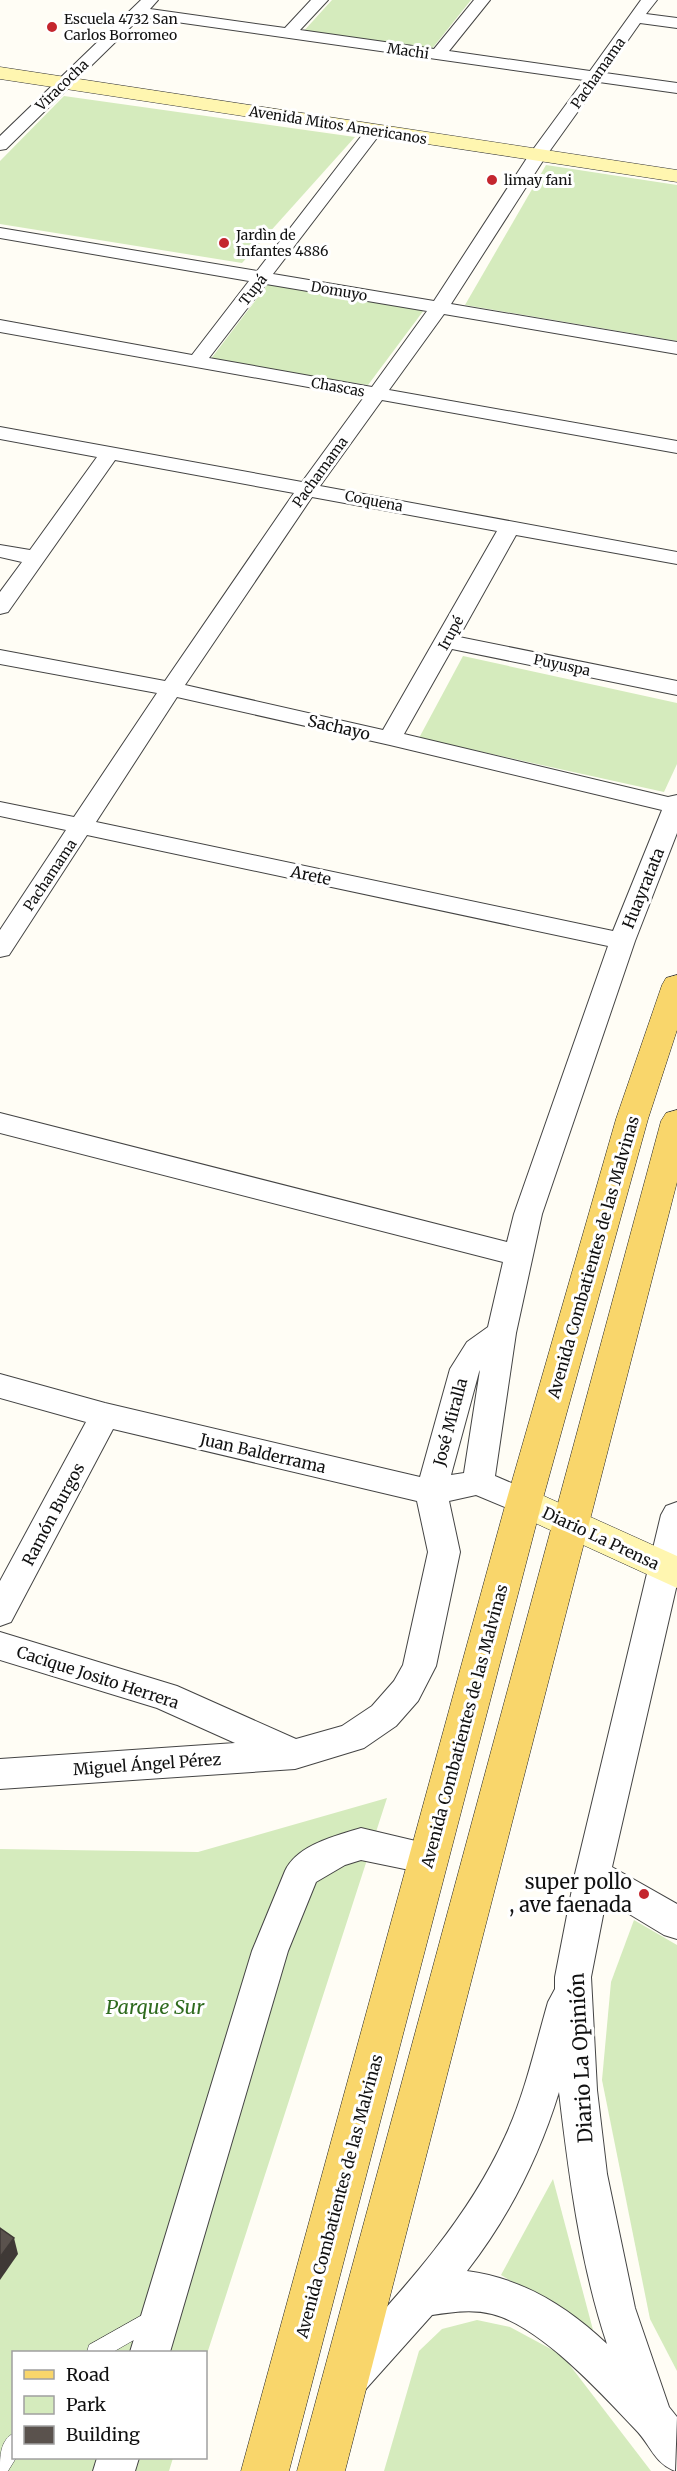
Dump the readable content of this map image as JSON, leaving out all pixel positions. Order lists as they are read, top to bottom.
{
  "streets": {
    "main road": ["Avenida Combatientes de las Malvinas"],
    "street": [
      "Machi",
      "Pachamama",
      "Viracocha",
      "Avenida Mitos Americanos",
      "Tupá",
      "Domuyo",
      "Chascas",
      "Coquena",
      "Irupé",
      "Puyuspa",
      "Sachayo",
      "Arete",
      "Huayratata",
      "José Miralla",
      "Juan Balderrama",
      "Ramón Burgos",
      "Diario La Prensa",
      "Cacique Josito Herrera",
      "Miguel Ángel Pérez",
      "Diario La Opinión"
    ]
  },
  "crossings": [
    ["Machi", "Pachamama"],
    ["Machi", "Viracocha"],
    ["Pachamama", "Avenida Mitos Americanos"],
    ["Pachamama", "Domuyo"],
    ["Pachamama", "Chascas"],
    ["Pachamama", "Coquena"],
    ["Pachamama", "Sachayo"],
    ["Pachamama", "Arete"],
    ["Viracocha", "Avenida Mitos Americanos"],
    ["Avenida Mitos Americanos", "Tupá"],
    ["Tupá", "Domuyo"],
    ["Tupá", "Chascas"],
    ["Coquena", "Irupé"],
    ["Irupé", "Puyuspa"],
    ["Irupé", "Sachayo"],
    ["Sachayo", "Huayratata"],
    ["Arete", "Huayratata"],
    ["Avenida Combatientes de las Malvinas", "Diario La Prensa"],
    ["José Miralla", "Juan Balderrama"],
    ["José Miralla", "Cacique Josito Herrera"],
    ["José Miralla", "Miguel Ángel Pérez"],
    ["Juan Balderrama", "Ramón Burgos"],
    ["Diario La Prensa", "Diario La Opinión"],
    ["Cacique Josito Herrera", "Miguel Ángel Pérez"]
  ],
  "parks": ["Parque Sur"],
  "places": [
    "Escuela 4732 San Carlos Borromeo",
    "limay fani",
    "Jardìn de Infantes 4886",
    "super pollo , ave faenada"
  ],
  "legend": ["Road", "Park", "Building"]
}
